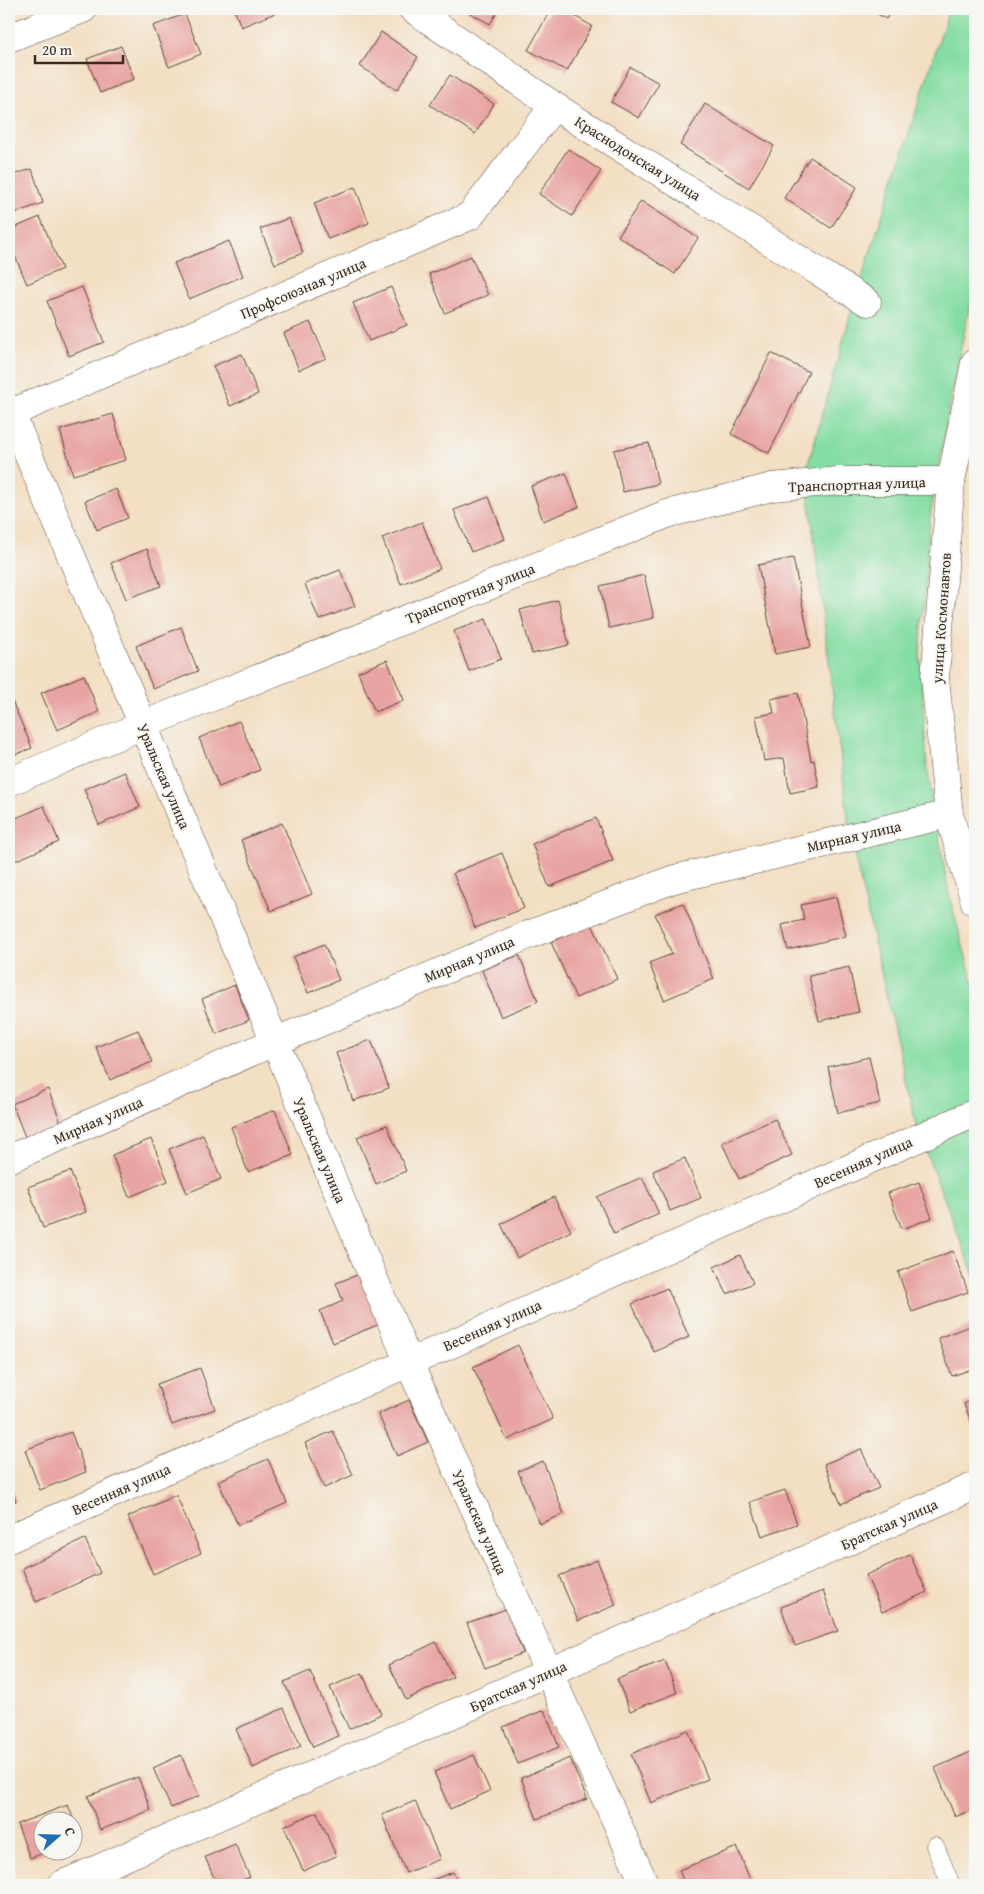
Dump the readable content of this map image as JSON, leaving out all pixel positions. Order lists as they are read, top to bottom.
{
  "streets": {
    "street": [
      "Краснодонская улица",
      "Профсоюзная улица",
      "Транспортная улица",
      "улица Космонавтов",
      "Уральская улица",
      "Мирная улица",
      "Весенняя улица",
      "Братская улица"
    ]
  },
  "crossings": [
    ["Краснодонская улица", "Профсоюзная улица"],
    ["Профсоюзная улица", "Уральская улица"],
    ["Транспортная улица", "улица Космонавтов"],
    ["Транспортная улица", "Уральская улица"],
    ["улица Космонавтов", "Мирная улица"],
    ["Уральская улица", "Мирная улица"],
    ["Уральская улица", "Весенняя улица"],
    ["Уральская улица", "Братская улица"]
  ],
  "scale_bar": "20 m",
  "north": "right"
}
